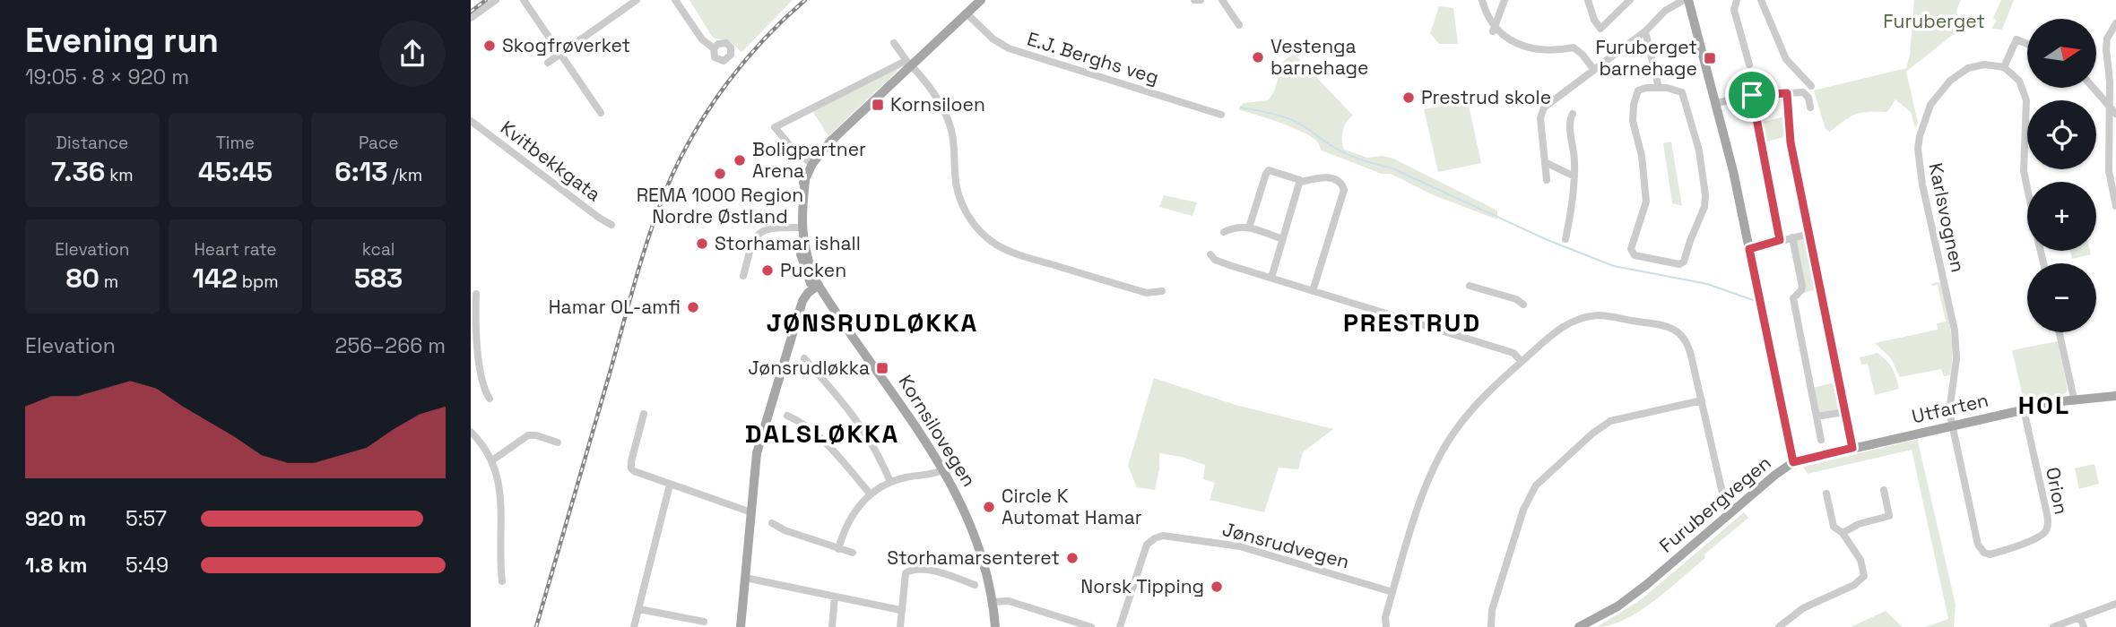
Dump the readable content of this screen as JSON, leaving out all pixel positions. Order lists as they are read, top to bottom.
{
  "streets": {
    "main road": ["Utfarten", "Kornsilovegen", "Furubergvegen"],
    "street": [
      "E.J. Berghs veg",
      "Kvitbekkgata",
      "Karlsvognen",
      "Orion",
      "Jønsrudvegen"
    ]
  },
  "crossings": [
    ["E.J. Berghs veg", "Kornsilovegen"],
    ["Karlsvognen", "Utfarten"],
    ["Karlsvognen", "Orion"],
    ["Utfarten", "Orion"],
    ["Utfarten", "Furubergvegen"]
  ],
  "districts": [
    "JØNSRUDLØKKA",
    "PRESTRUD",
    "HOL",
    "DALSLØKKA"
  ],
  "parks": ["Furuberget"],
  "places": {
    "other": [
      "Skogfrøverket",
      "Vestenga barnehage",
      "Prestrud skole",
      "Boligpartner Arena",
      "REMA 1000 Region Nordre Østland",
      "Storhamar ishall",
      "Pucken",
      "Hamar OL-amfi",
      "Circle K Automat Hamar",
      "Storhamarsenteret",
      "Norsk Tipping"
    ],
    "transit": ["Furuberget barnehage", "Kornsiloen", "Jønsrudløkka"]
  },
  "north": "right",
  "page": {
    "heading": ["Evening run", "19:05 · 8 × 920 m"],
    "map_buttons": ["+", "−"],
    "stats": [
      ["Distance", "7.36 km"],
      ["Time", "45:45"],
      ["Pace", "6:13 /km"],
      ["Elevation", "80 m"],
      ["Heart rate", "142 bpm"],
      ["kcal", "583"]
    ],
    "chart": ["Elevation", "256–266 m"],
    "list": [
      {
        "name": "920 m",
        "note": "5:57"
      },
      {
        "name": "1.8 km",
        "note": "5:49"
      }
    ]
  }
}
